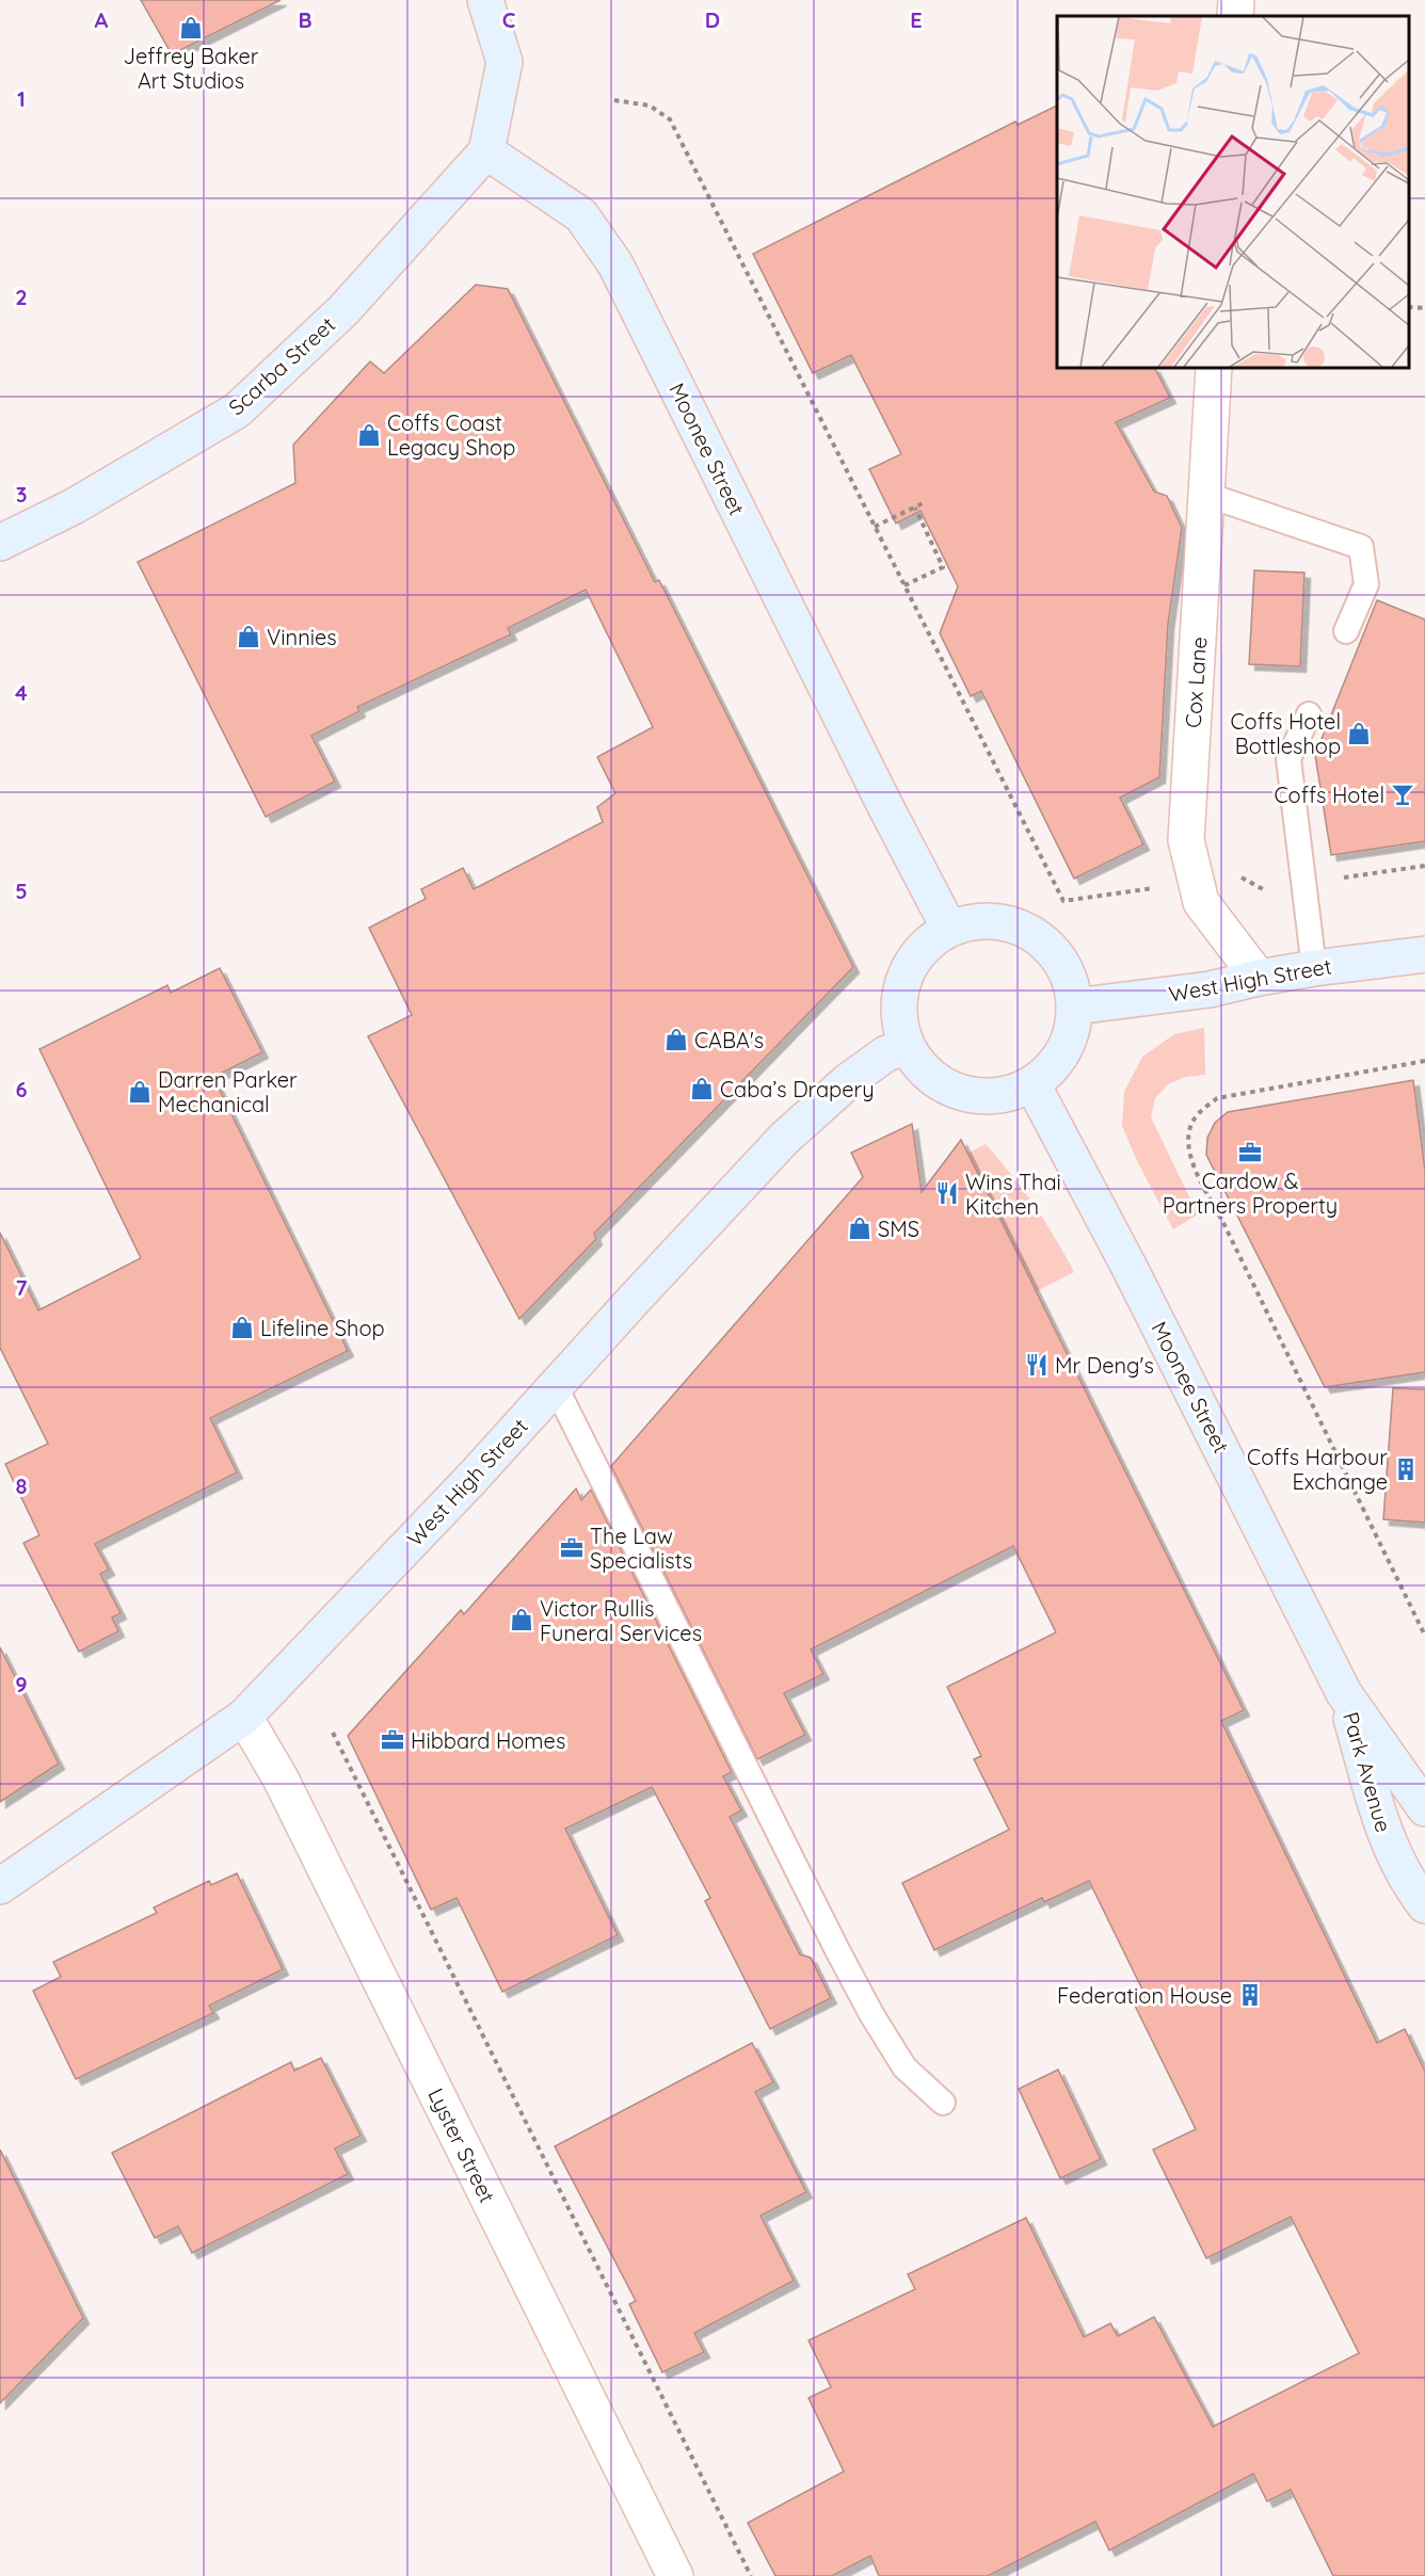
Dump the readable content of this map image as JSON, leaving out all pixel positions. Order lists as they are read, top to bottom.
{
  "streets": {
    "street": [
      "Scarba Street",
      "Moonee Street",
      "Cox Lane",
      "West High Street",
      "Park Avenue",
      "Lyster Street"
    ]
  },
  "crossings": [
    ["Scarba Street", "Moonee Street"],
    ["Moonee Street", "West High Street"],
    ["Moonee Street", "Park Avenue"],
    ["Cox Lane", "West High Street"],
    ["West High Street", "Lyster Street"]
  ],
  "places": {
    "shop": [
      "Jeffrey Baker Art Studios",
      "Coffs Coast Legacy Shop",
      "Vinnies",
      "Coffs Hotel Bottleshop",
      "CABA's",
      "Caba’s Drapery",
      "Darren Parker Mechanical",
      "SMS",
      "Lifeline Shop",
      "Victor Rullis Funeral Services"
    ],
    "bar": ["Coffs Hotel"],
    "office": ["Cardow & Partners Property", "The Law Specialists", "Hibbard Homes"],
    "restaurant": ["Wins Thai Kitchen", "Mr Deng's"],
    "building": ["Coffs Harbour Exchange", "Federation House"]
  },
  "grid": {
    "columns": [
      "A",
      "B",
      "C",
      "D",
      "E"
    ],
    "rows": [
      "1",
      "2",
      "3",
      "4",
      "5",
      "6",
      "7",
      "8",
      "9"
    ]
  }
}
